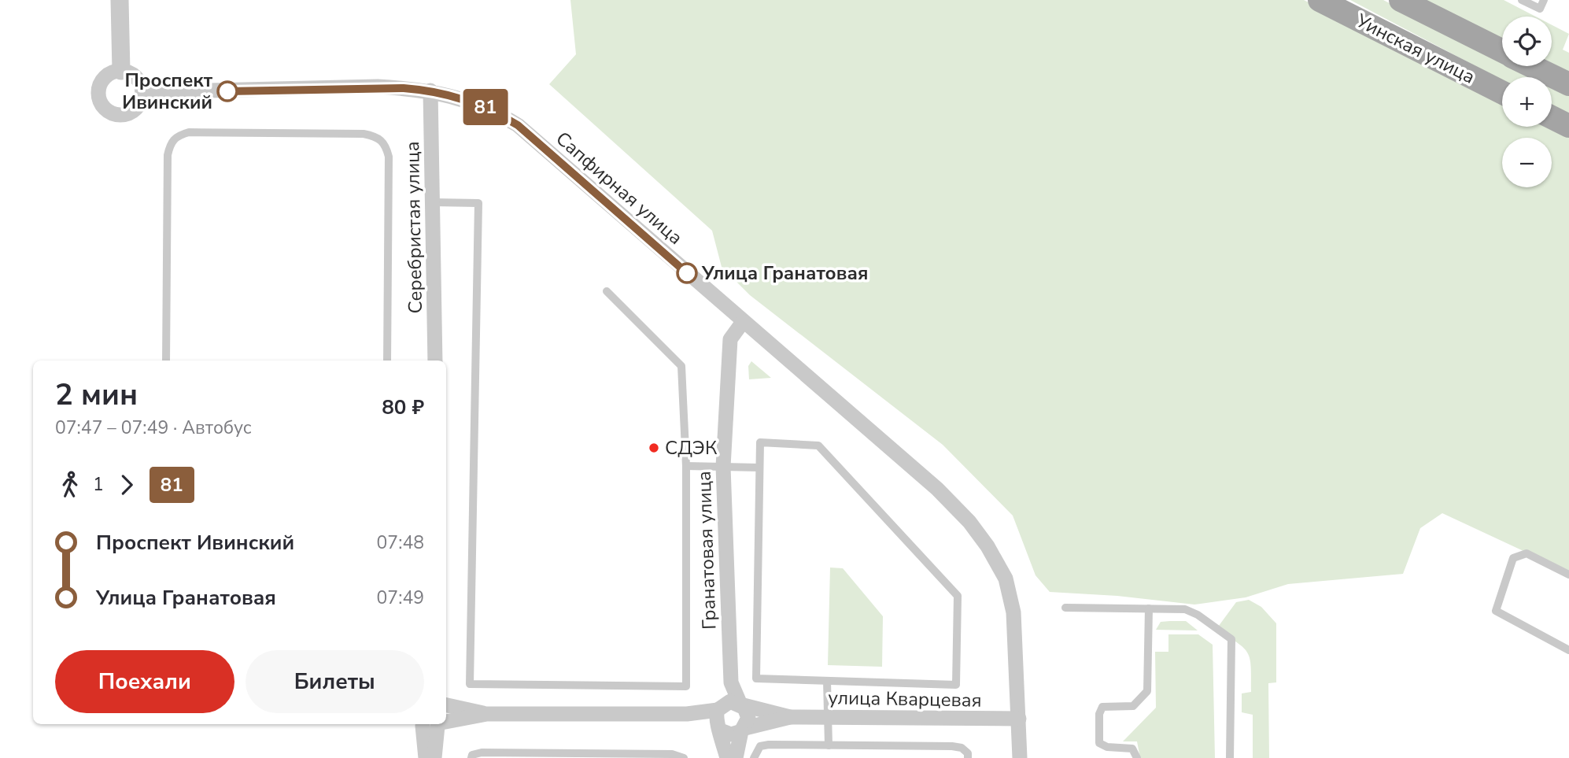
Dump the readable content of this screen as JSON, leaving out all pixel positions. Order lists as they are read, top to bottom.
{
  "streets": {
    "main road": ["Уинская улица"],
    "street": [
      "Сапфирная улица",
      "Серебристая улица",
      "Гранатовая улица",
      "улица Кварцевая"
    ]
  },
  "crossings": [
    ["Сапфирная улица", "Серебристая улица"],
    ["Сапфирная улица", "Гранатовая улица"],
    ["Сапфирная улица", "улица Кварцевая"]
  ],
  "places": ["Проспект Ивинский", "Улица Гранатовая", "СДЭК"],
  "lines": ["bus line 81"],
  "page": {
    "on_map": "81",
    "map_buttons": ["+", "−"],
    "heading": ["2 мин", "07:47 – 07:49 · Автобус", "80 ₽"],
    "legs": ["1", "81"],
    "list": [
      {
        "name": "Проспект Ивинский",
        "value": "07:48"
      },
      {
        "name": "Улица Гранатовая",
        "value": "07:49"
      }
    ],
    "buttons": ["Поехали", "Билеты"]
  }
}
